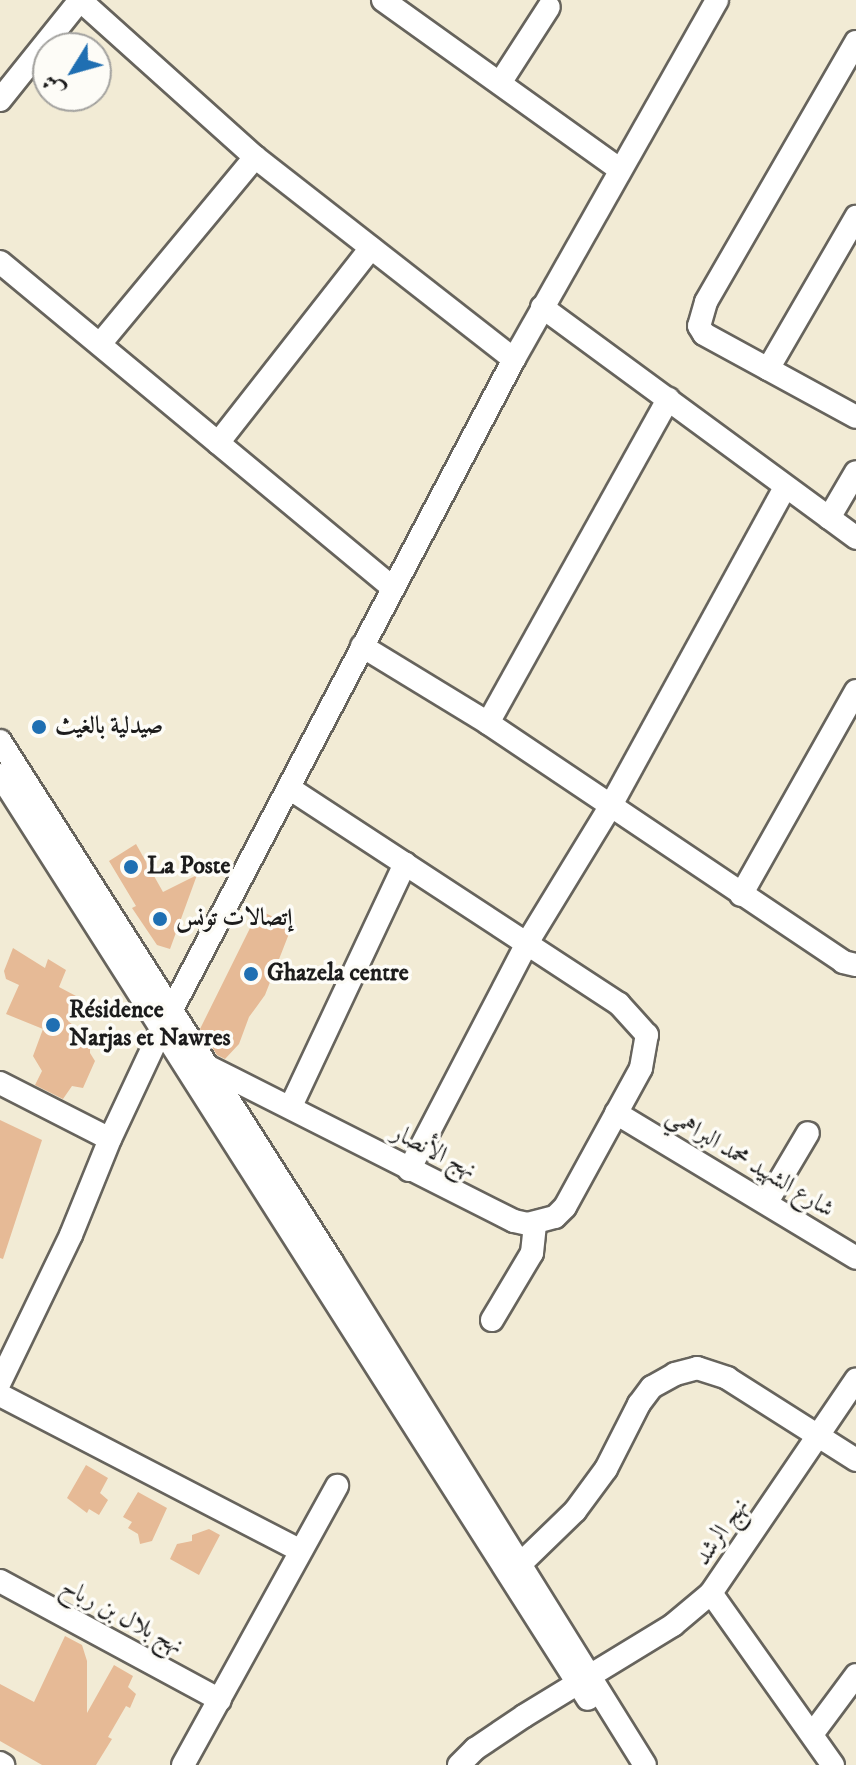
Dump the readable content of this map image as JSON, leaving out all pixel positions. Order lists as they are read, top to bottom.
{
  "streets": {
    "street": [
      "نهج الأنصار",
      "شارع الشهيد محمد البراهمي",
      "نهج الرشد",
      "نهج بلال بن رباح"
    ]
  },
  "places": [
    "صيدلية بالغيث",
    "La Poste",
    "إتصالات تونس",
    "Ghazela centre",
    "Résidence Narjas et Nawres"
  ],
  "north": "bottom left"
}
